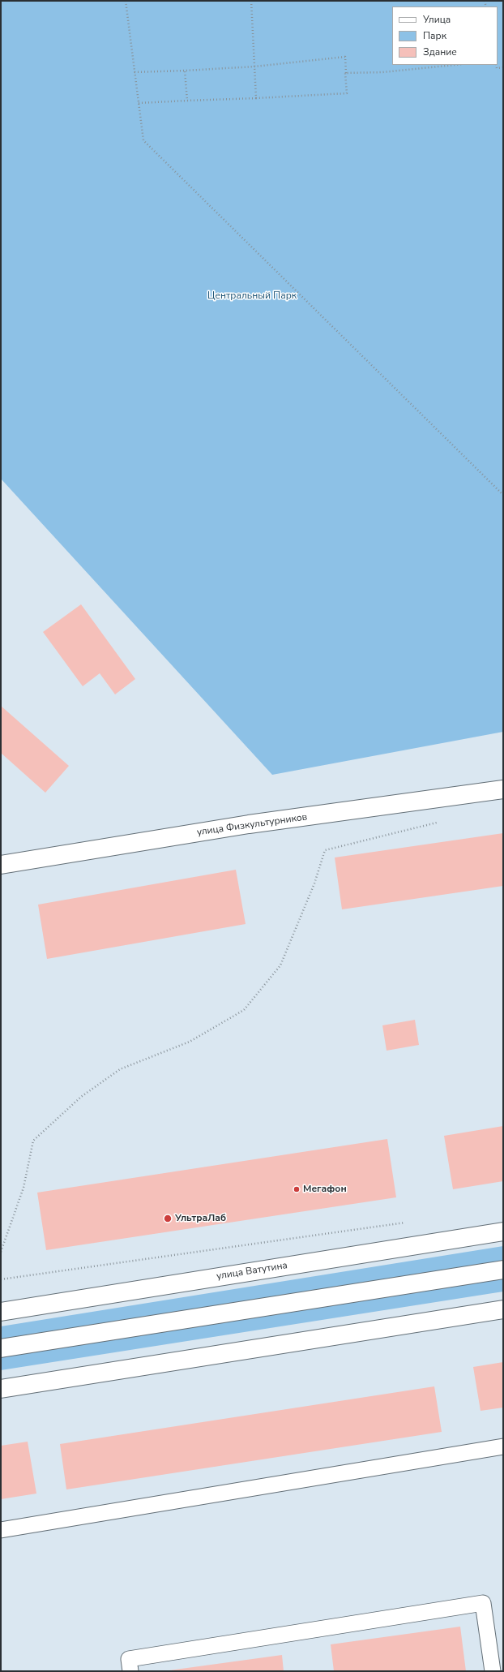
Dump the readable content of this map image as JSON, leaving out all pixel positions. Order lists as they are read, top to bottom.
{
  "streets": {
    "street": ["улица Физкультурников", "улица Ватутина"]
  },
  "parks": ["Центральный Парк"],
  "places": ["Мегафон", "УльтраЛаб"],
  "legend": ["Улица", "Парк", "Здание"]
}
